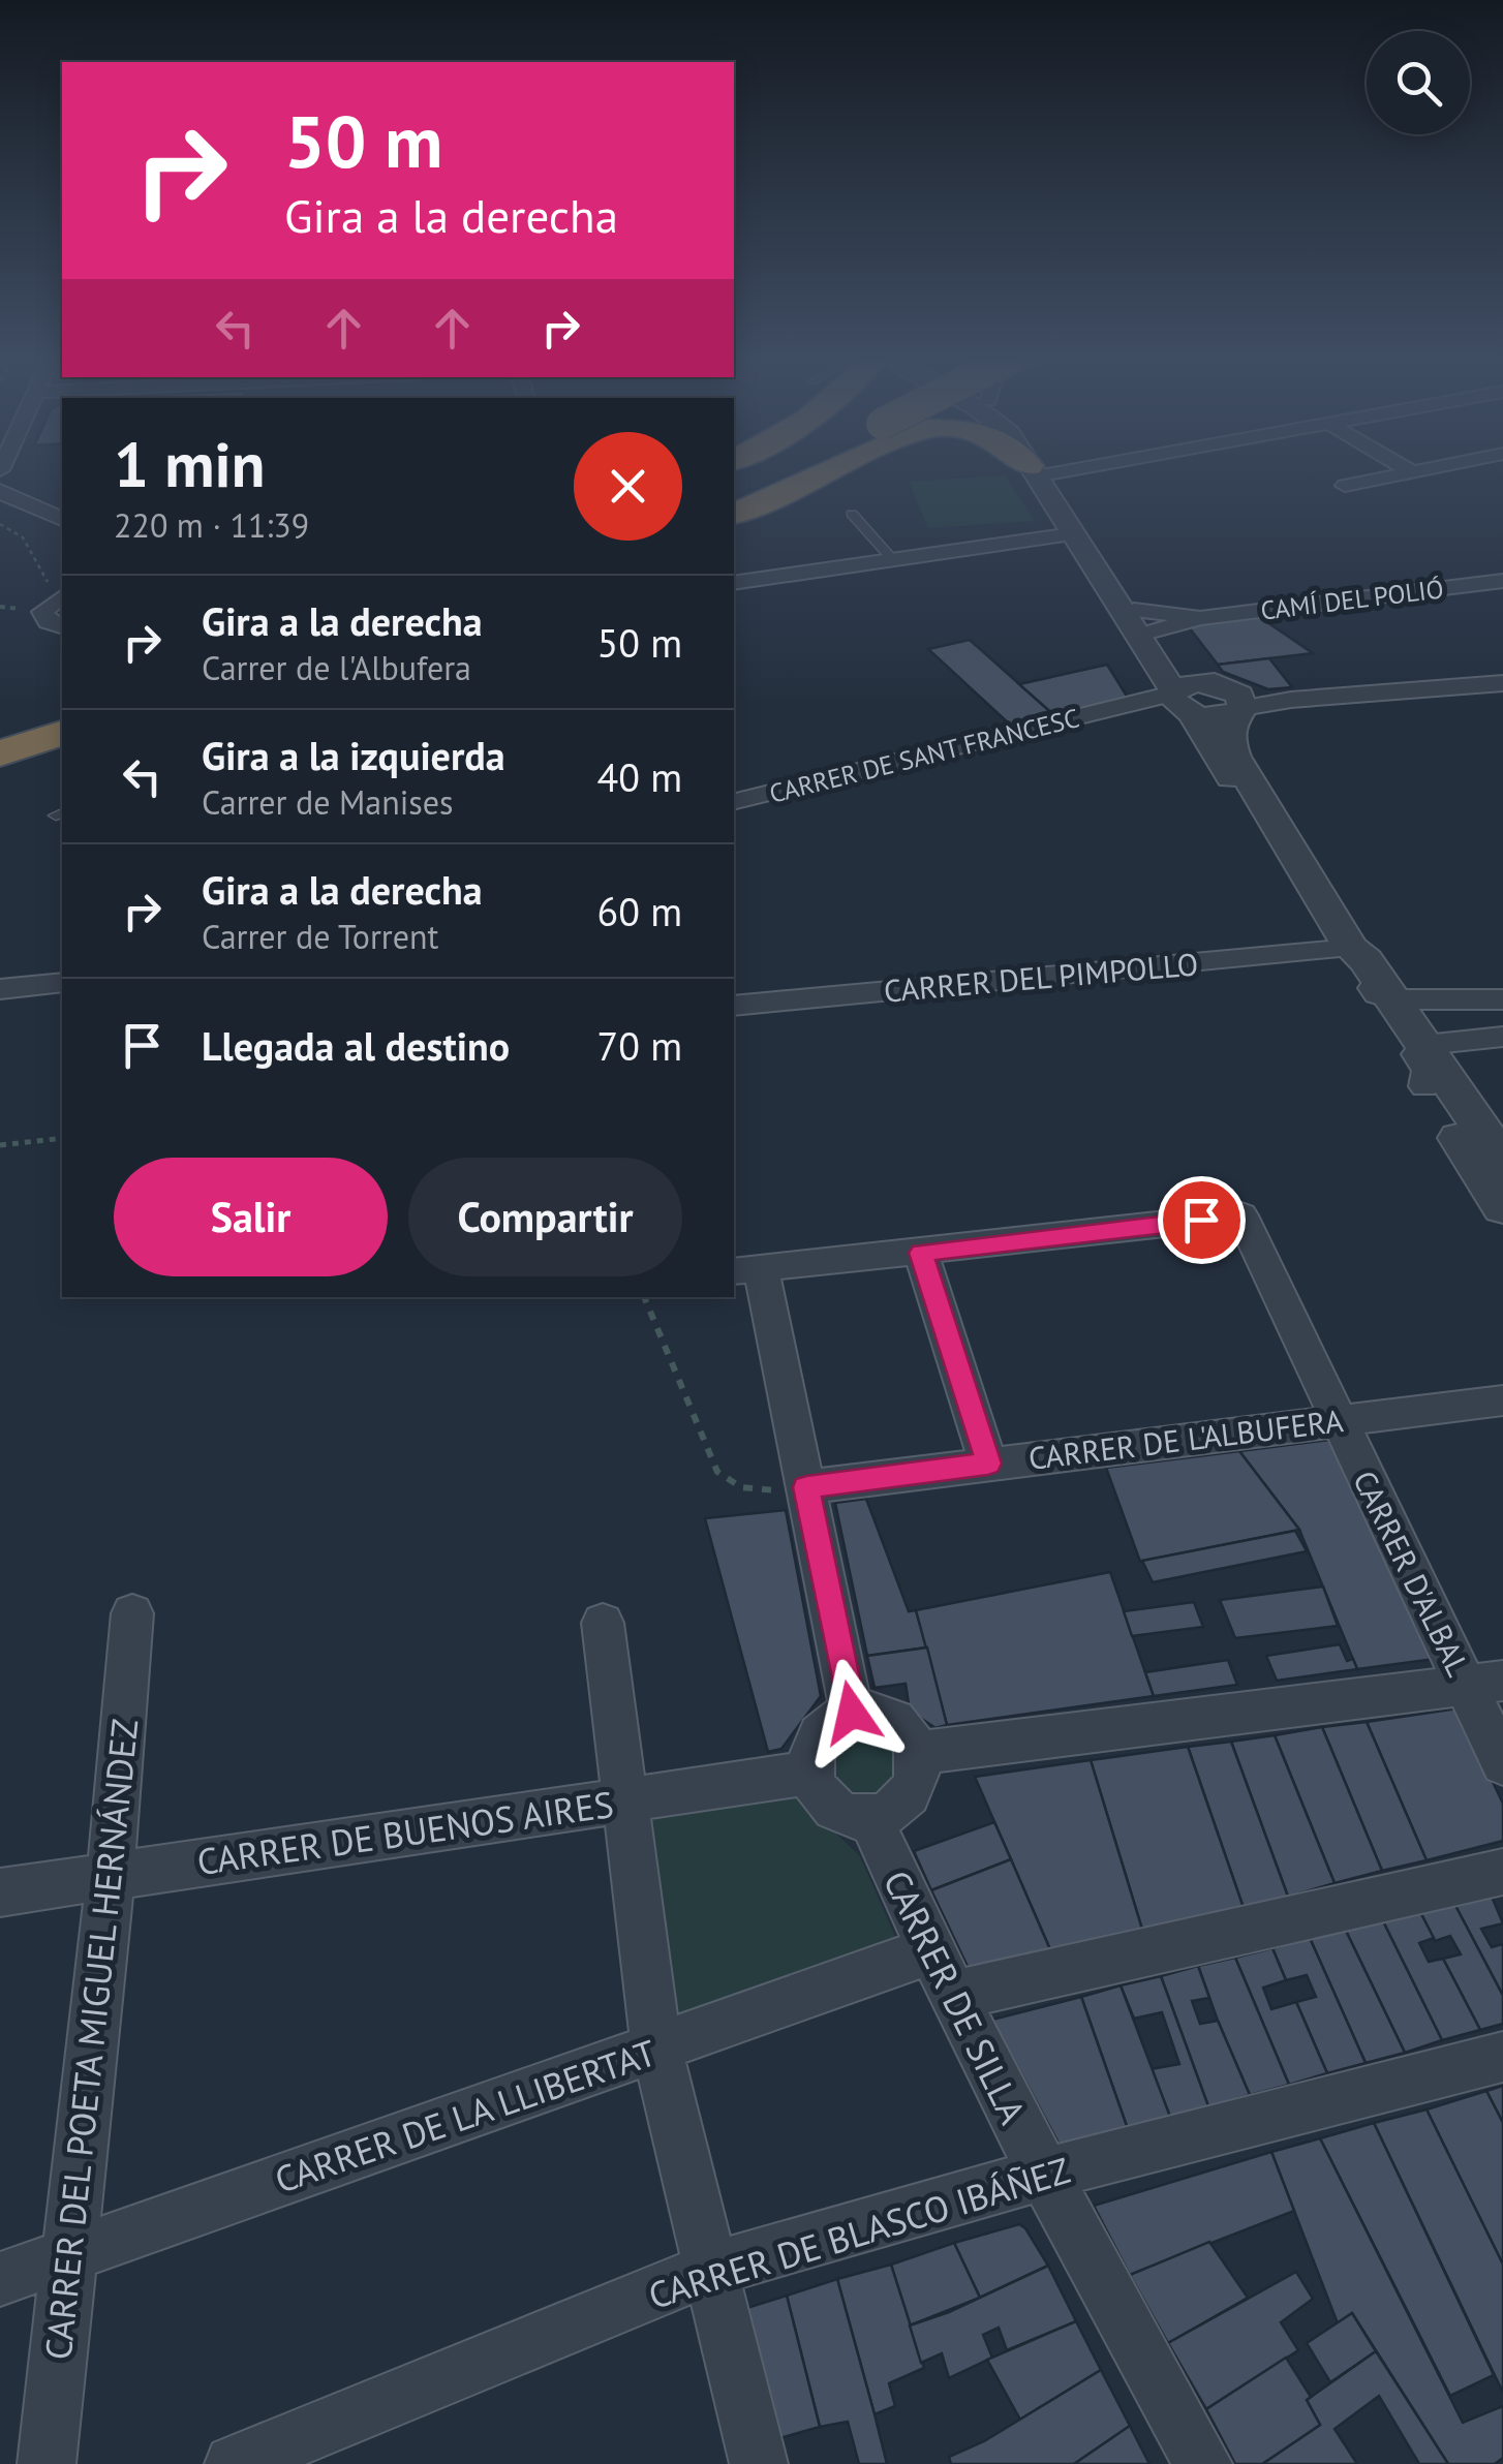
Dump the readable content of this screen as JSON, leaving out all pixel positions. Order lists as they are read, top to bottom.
{
  "streets": {
    "street": [
      "CAMÍ DEL POLIÓ",
      "CARRER DE SANT FRANCESC",
      "CARRER DEL PIMPOLLO",
      "CARRER DE L'ALBUFERA",
      "CARRER D'ALBAL",
      "CARRER DE BUENOS AIRES",
      "CARRER DE SILLA",
      "CARRER DEL POETA MIGUEL HERNÁNDEZ",
      "CARRER DE LA LLIBERTAT",
      "CARRER DE BLASCO IBÁÑEZ"
    ]
  },
  "crossings": [
    ["CARRER DE L'ALBUFERA", "CARRER D'ALBAL"],
    ["CARRER DE BUENOS AIRES", "CARRER DE SILLA"],
    ["CARRER DE BUENOS AIRES", "CARRER DEL POETA MIGUEL HERNÁNDEZ"],
    ["CARRER DE SILLA", "CARRER DE LA LLIBERTAT"],
    ["CARRER DE SILLA", "CARRER DE BLASCO IBÁÑEZ"],
    ["CARRER DEL POETA MIGUEL HERNÁNDEZ", "CARRER DE LA LLIBERTAT"]
  ],
  "page": {
    "turn": ["50 m", "Gira a la derecha"],
    "heading": ["1 min", "220 m · 11:39"],
    "list": [
      {
        "name": "Gira a la derecha",
        "note": "Carrer de l'Albufera",
        "value": "50 m"
      },
      {
        "name": "Gira a la izquierda",
        "note": "Carrer de Manises",
        "value": "40 m"
      },
      {
        "name": "Gira a la derecha",
        "note": "Carrer de Torrent",
        "value": "60 m"
      },
      {
        "name": "Llegada al destino",
        "value": "70 m"
      }
    ],
    "buttons": ["Salir", "Compartir"]
  }
}
